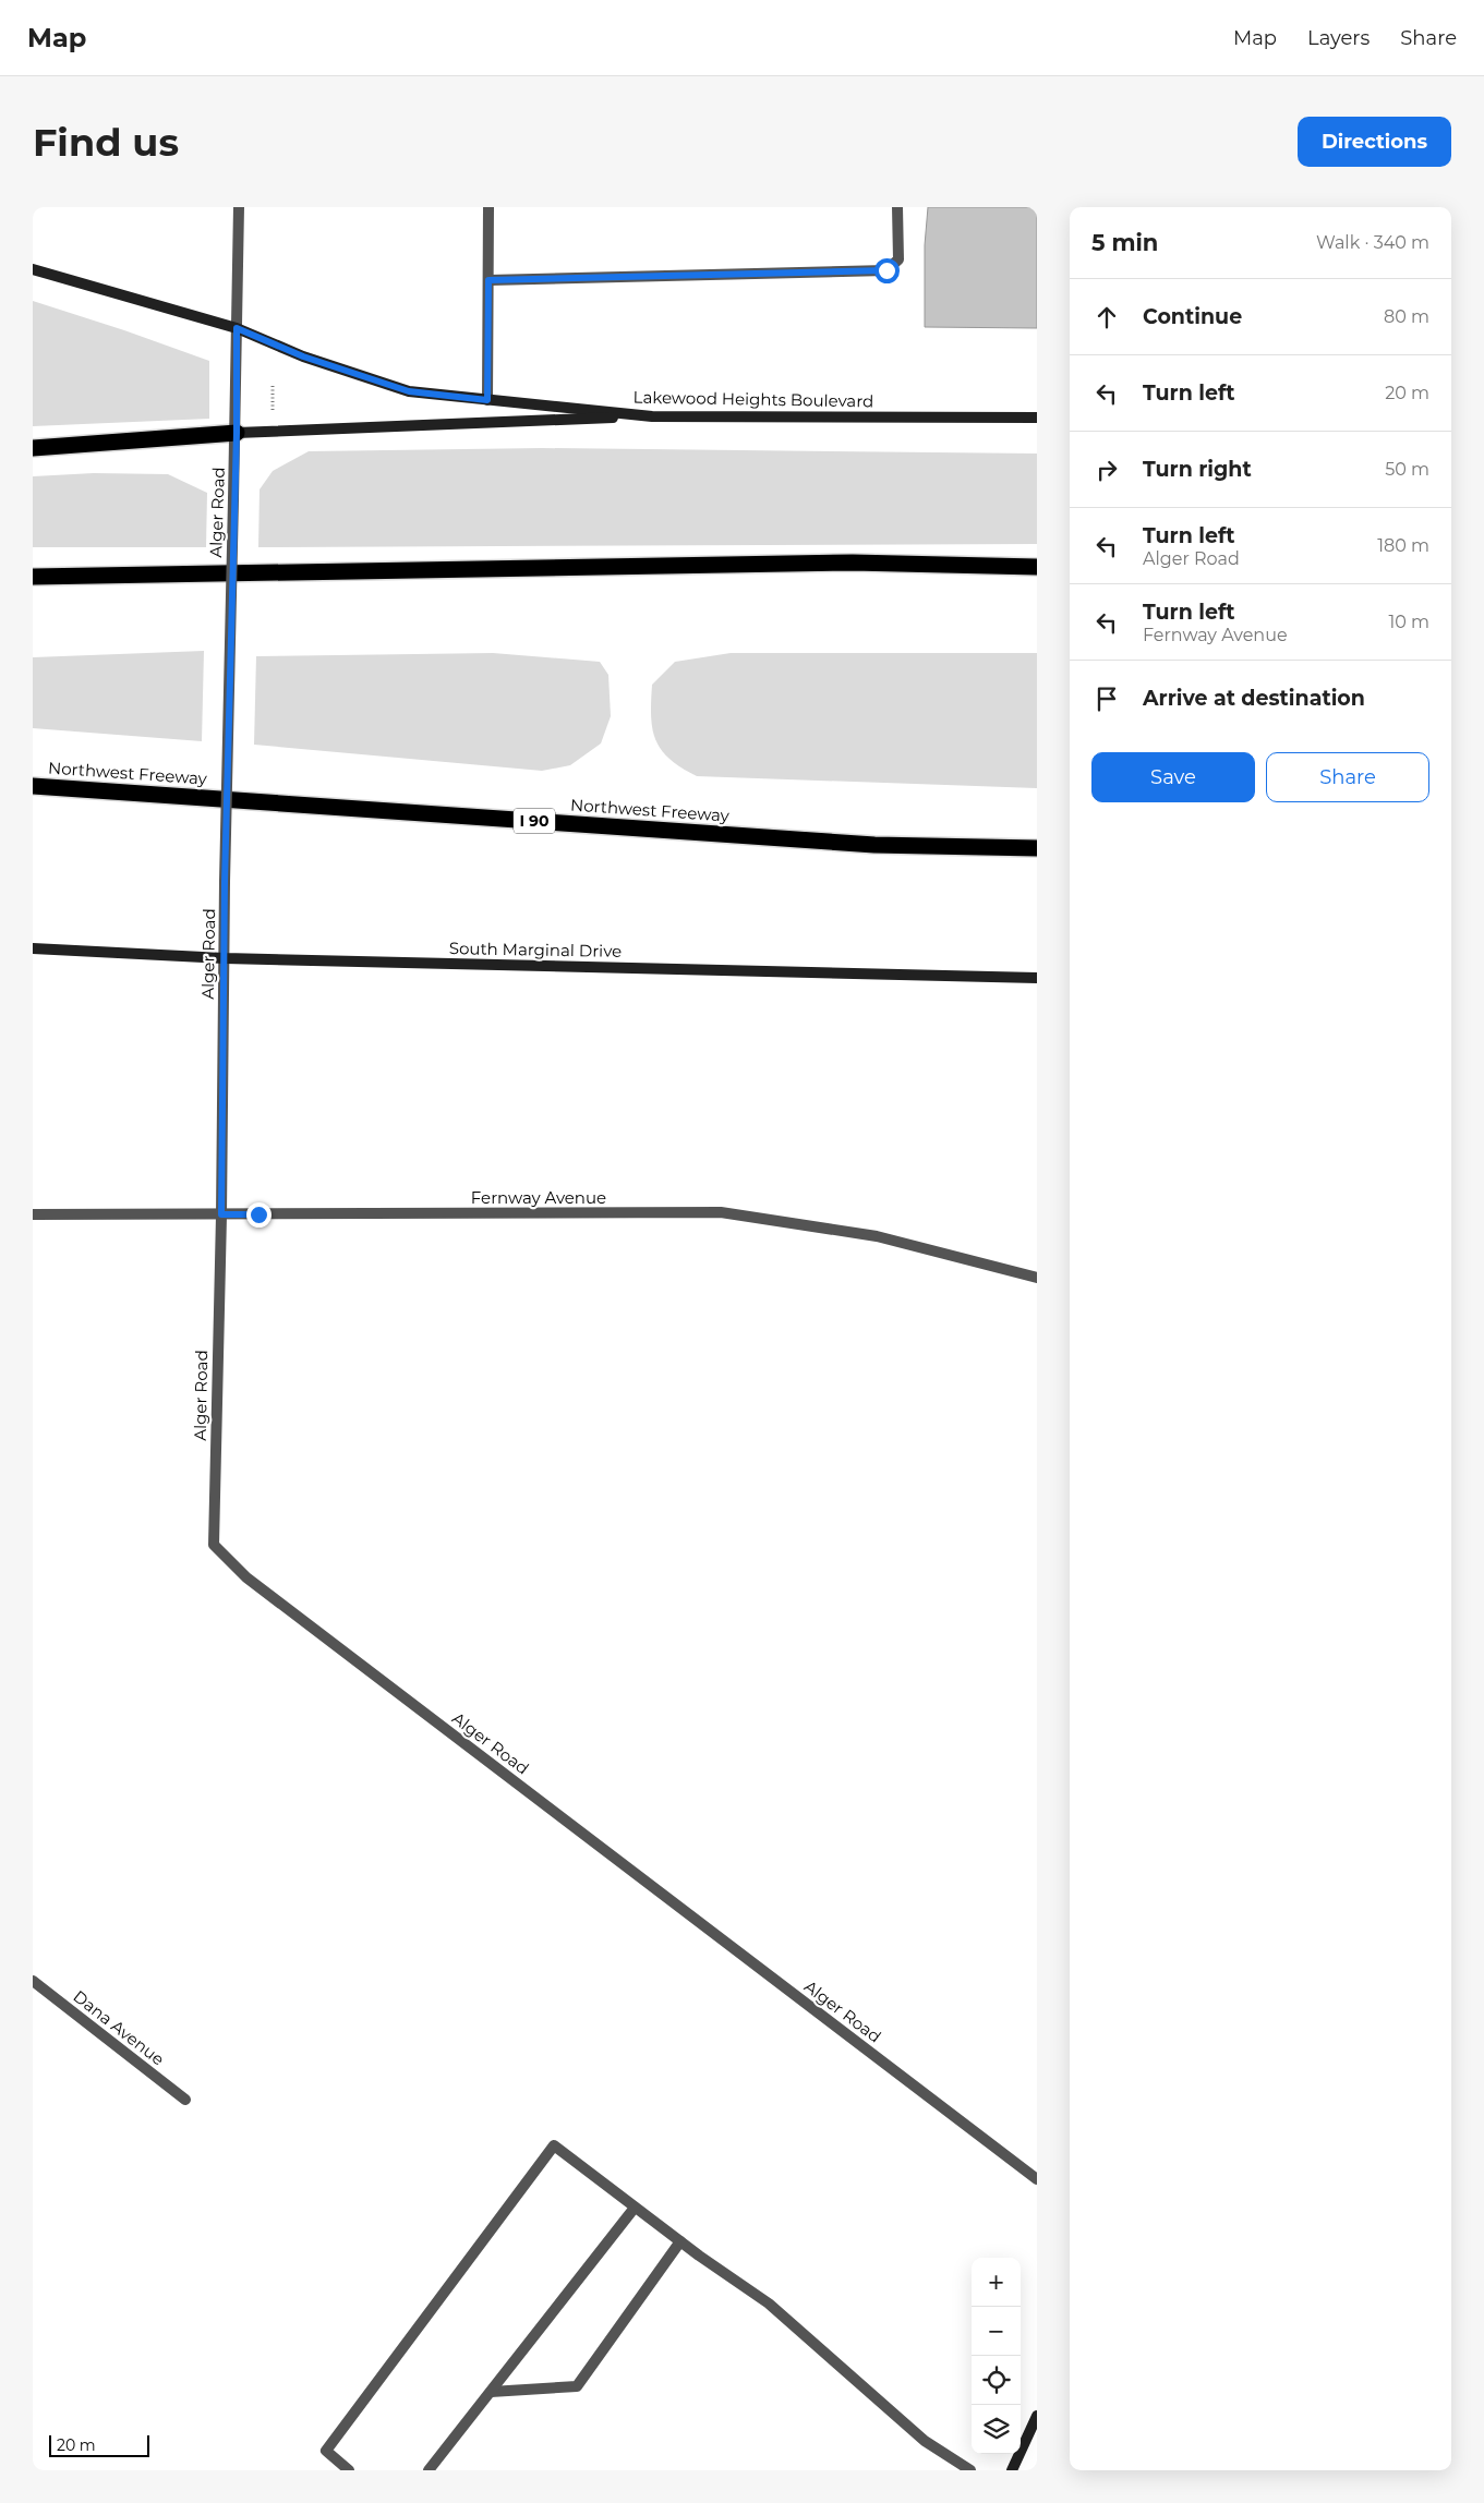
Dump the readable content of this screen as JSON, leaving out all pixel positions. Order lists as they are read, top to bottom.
{
  "streets": {
    "highway": ["Northwest Freeway", "I 90"],
    "main road": ["Lakewood Heights Boulevard", "South Marginal Drive"],
    "street": ["Alger Road", "Fernway Avenue", "Dana Avenue"]
  },
  "crossings": [
    ["Lakewood Heights Boulevard", "Alger Road"],
    ["Alger Road", "South Marginal Drive"],
    ["Alger Road", "Fernway Avenue"]
  ],
  "scale_bar": "20 m",
  "page": {
    "header": "Map",
    "nav": ["Map", "Layers", "Share"],
    "buttons": [
      "Directions",
      ["Save", "Share"]
    ],
    "title": "Find us",
    "heading": ["5 min", "Walk · 340 m"],
    "list": [
      ["Continue", "80 m"],
      ["Turn left", "20 m"],
      ["Turn right", "50 m"],
      ["Turn left", "Alger Road", "180 m"],
      ["Turn left", "Fernway Avenue", "10 m"],
      "Arrive at destination"
    ],
    "map_buttons": ["+", "−"],
    "scale": "20 m"
  }
}
